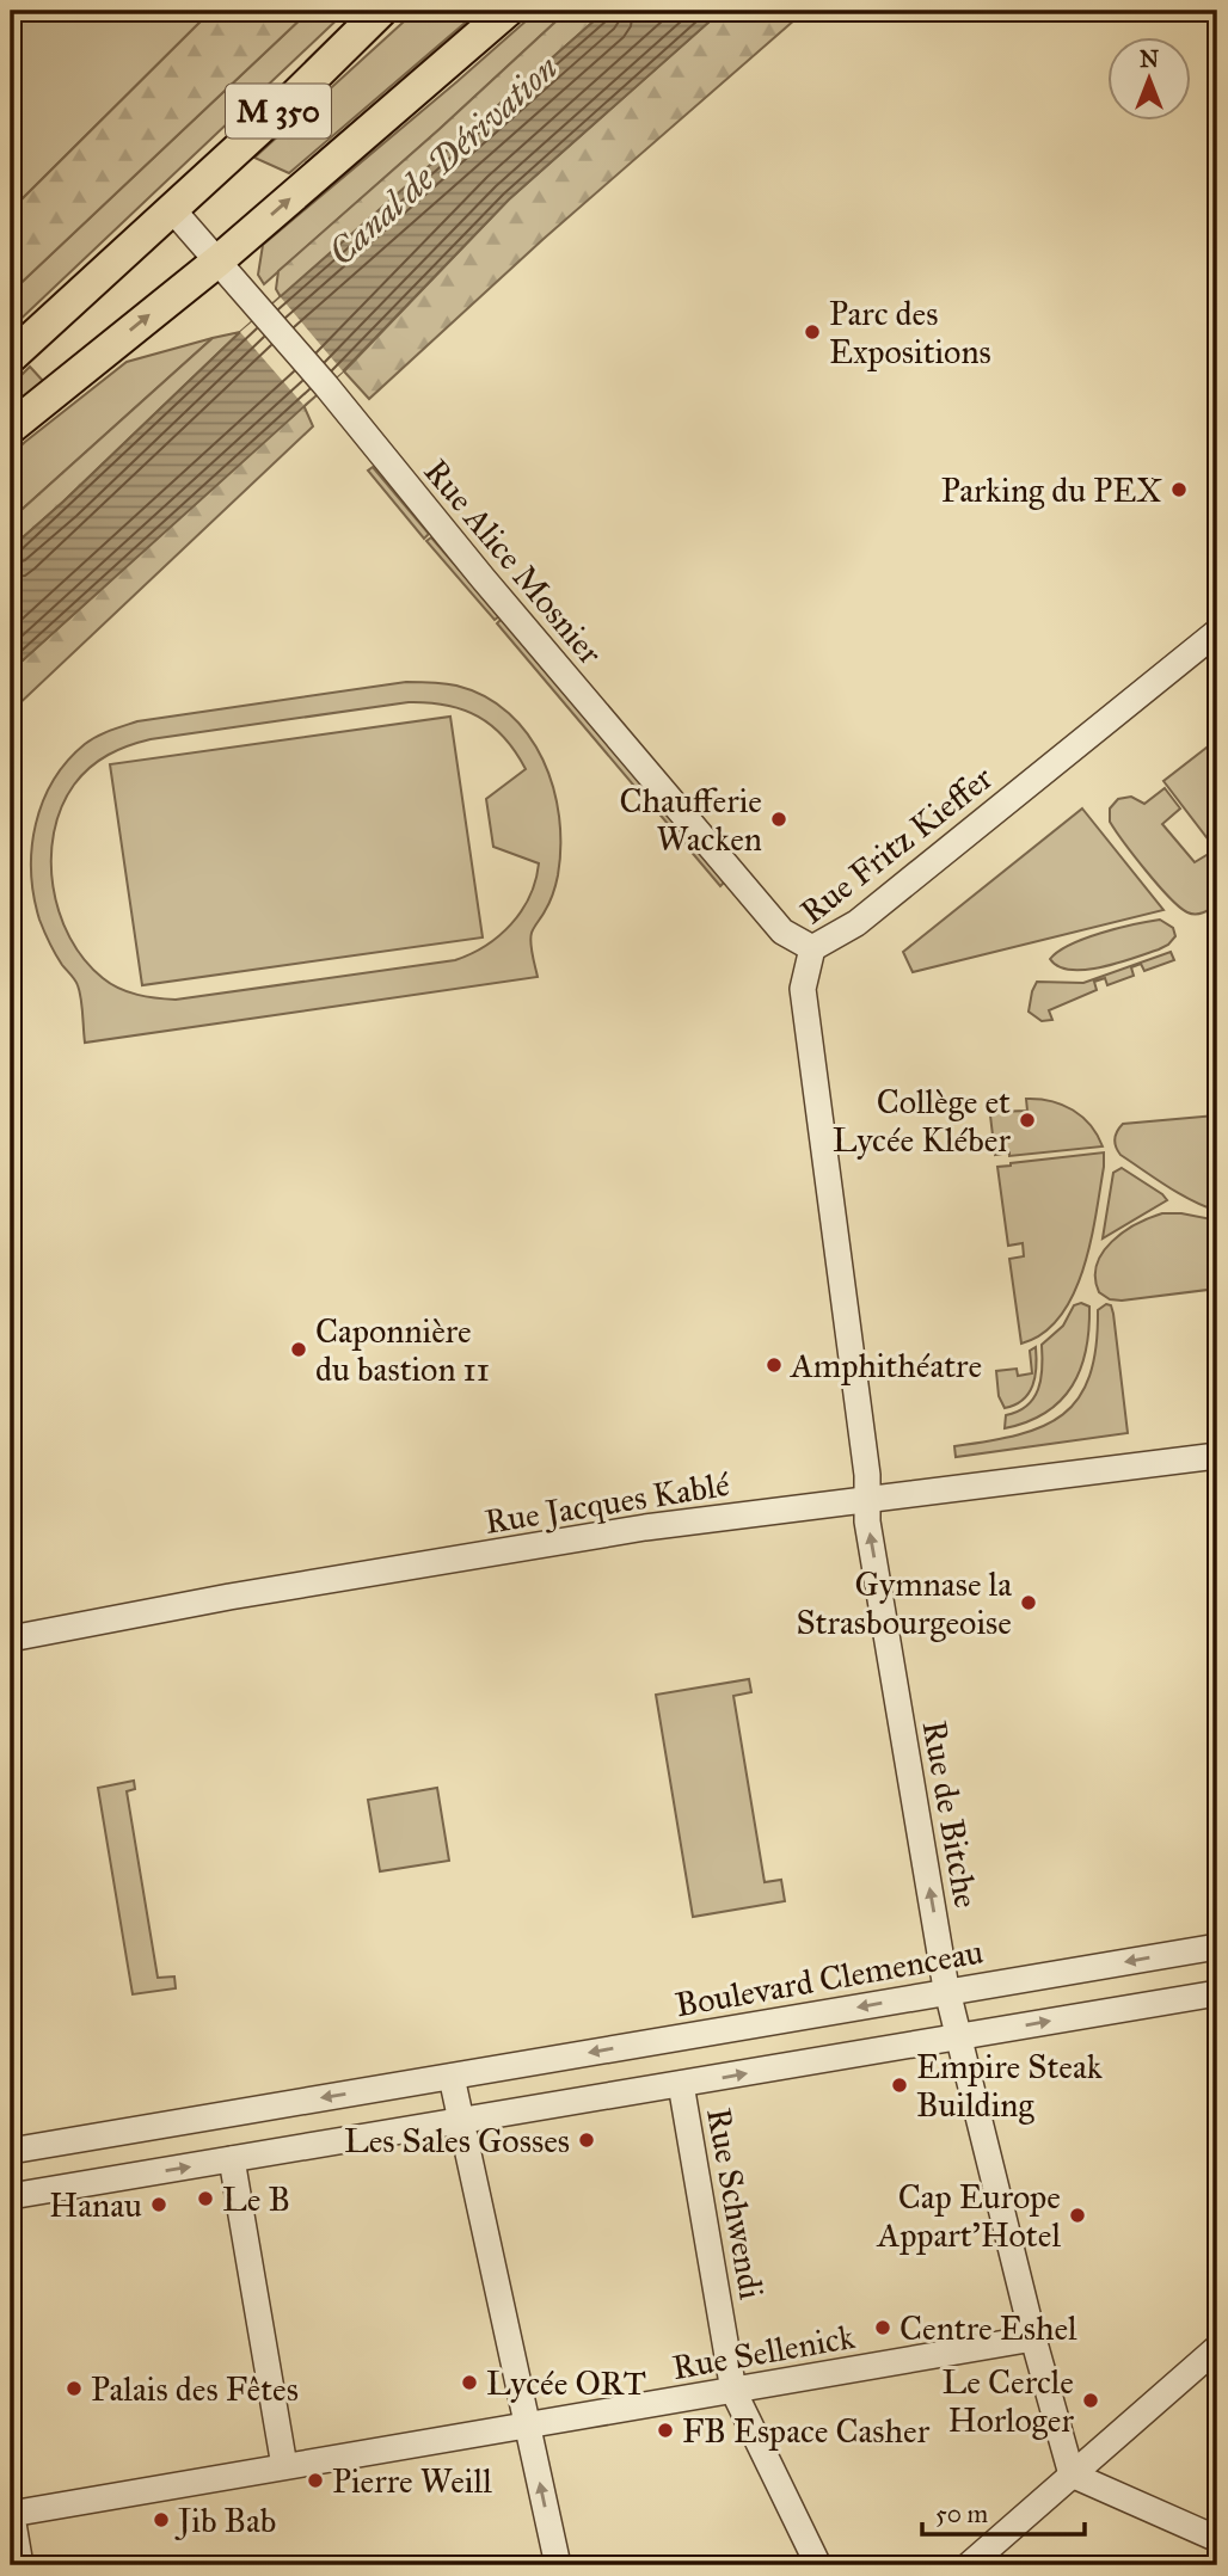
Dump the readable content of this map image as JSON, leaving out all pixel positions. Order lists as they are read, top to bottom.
{
  "streets": {
    "main road": ["M 350"],
    "street": [
      "Rue Alice Mosnier",
      "Rue Fritz Kieffer",
      "Rue Jacques Kablé",
      "Rue de Bitche",
      "Boulevard Clemenceau",
      "Rue Schwendi",
      "Rue Sellenick"
    ]
  },
  "crossings": [
    ["M 350", "Rue Alice Mosnier"],
    ["Rue Alice Mosnier", "Rue Fritz Kieffer"],
    ["Rue Fritz Kieffer", "Rue Jacques Kablé"],
    ["Rue Fritz Kieffer", "Rue de Bitche"],
    ["Rue Jacques Kablé", "Rue de Bitche"],
    ["Rue de Bitche", "Boulevard Clemenceau"],
    ["Rue de Bitche", "Rue Sellenick"],
    ["Rue Schwendi", "Rue Sellenick"]
  ],
  "one_way": ["Rue de Bitche"],
  "water": ["Canal de Dérivation"],
  "places": [
    "Parc des Expositions",
    "Parking du PEX",
    "Chaufferie Wacken",
    "Collège et Lycée Kléber",
    "Caponnière du bastion 11",
    "Amphithéatre",
    "Gymnase la Strasbourgeoise",
    "Empire Steak Building",
    "Les Sales Gosses",
    "Le B",
    "Hanau",
    "Cap Europe Appart'Hotel",
    "Centre Eshel",
    "Lycée ORT",
    "Palais des Fêtes",
    "Le Cercle Horloger",
    "FB Espace Casher",
    "Pierre Weill",
    "Jib Bab"
  ],
  "scale_bar": "50 m",
  "north": "top"
}
